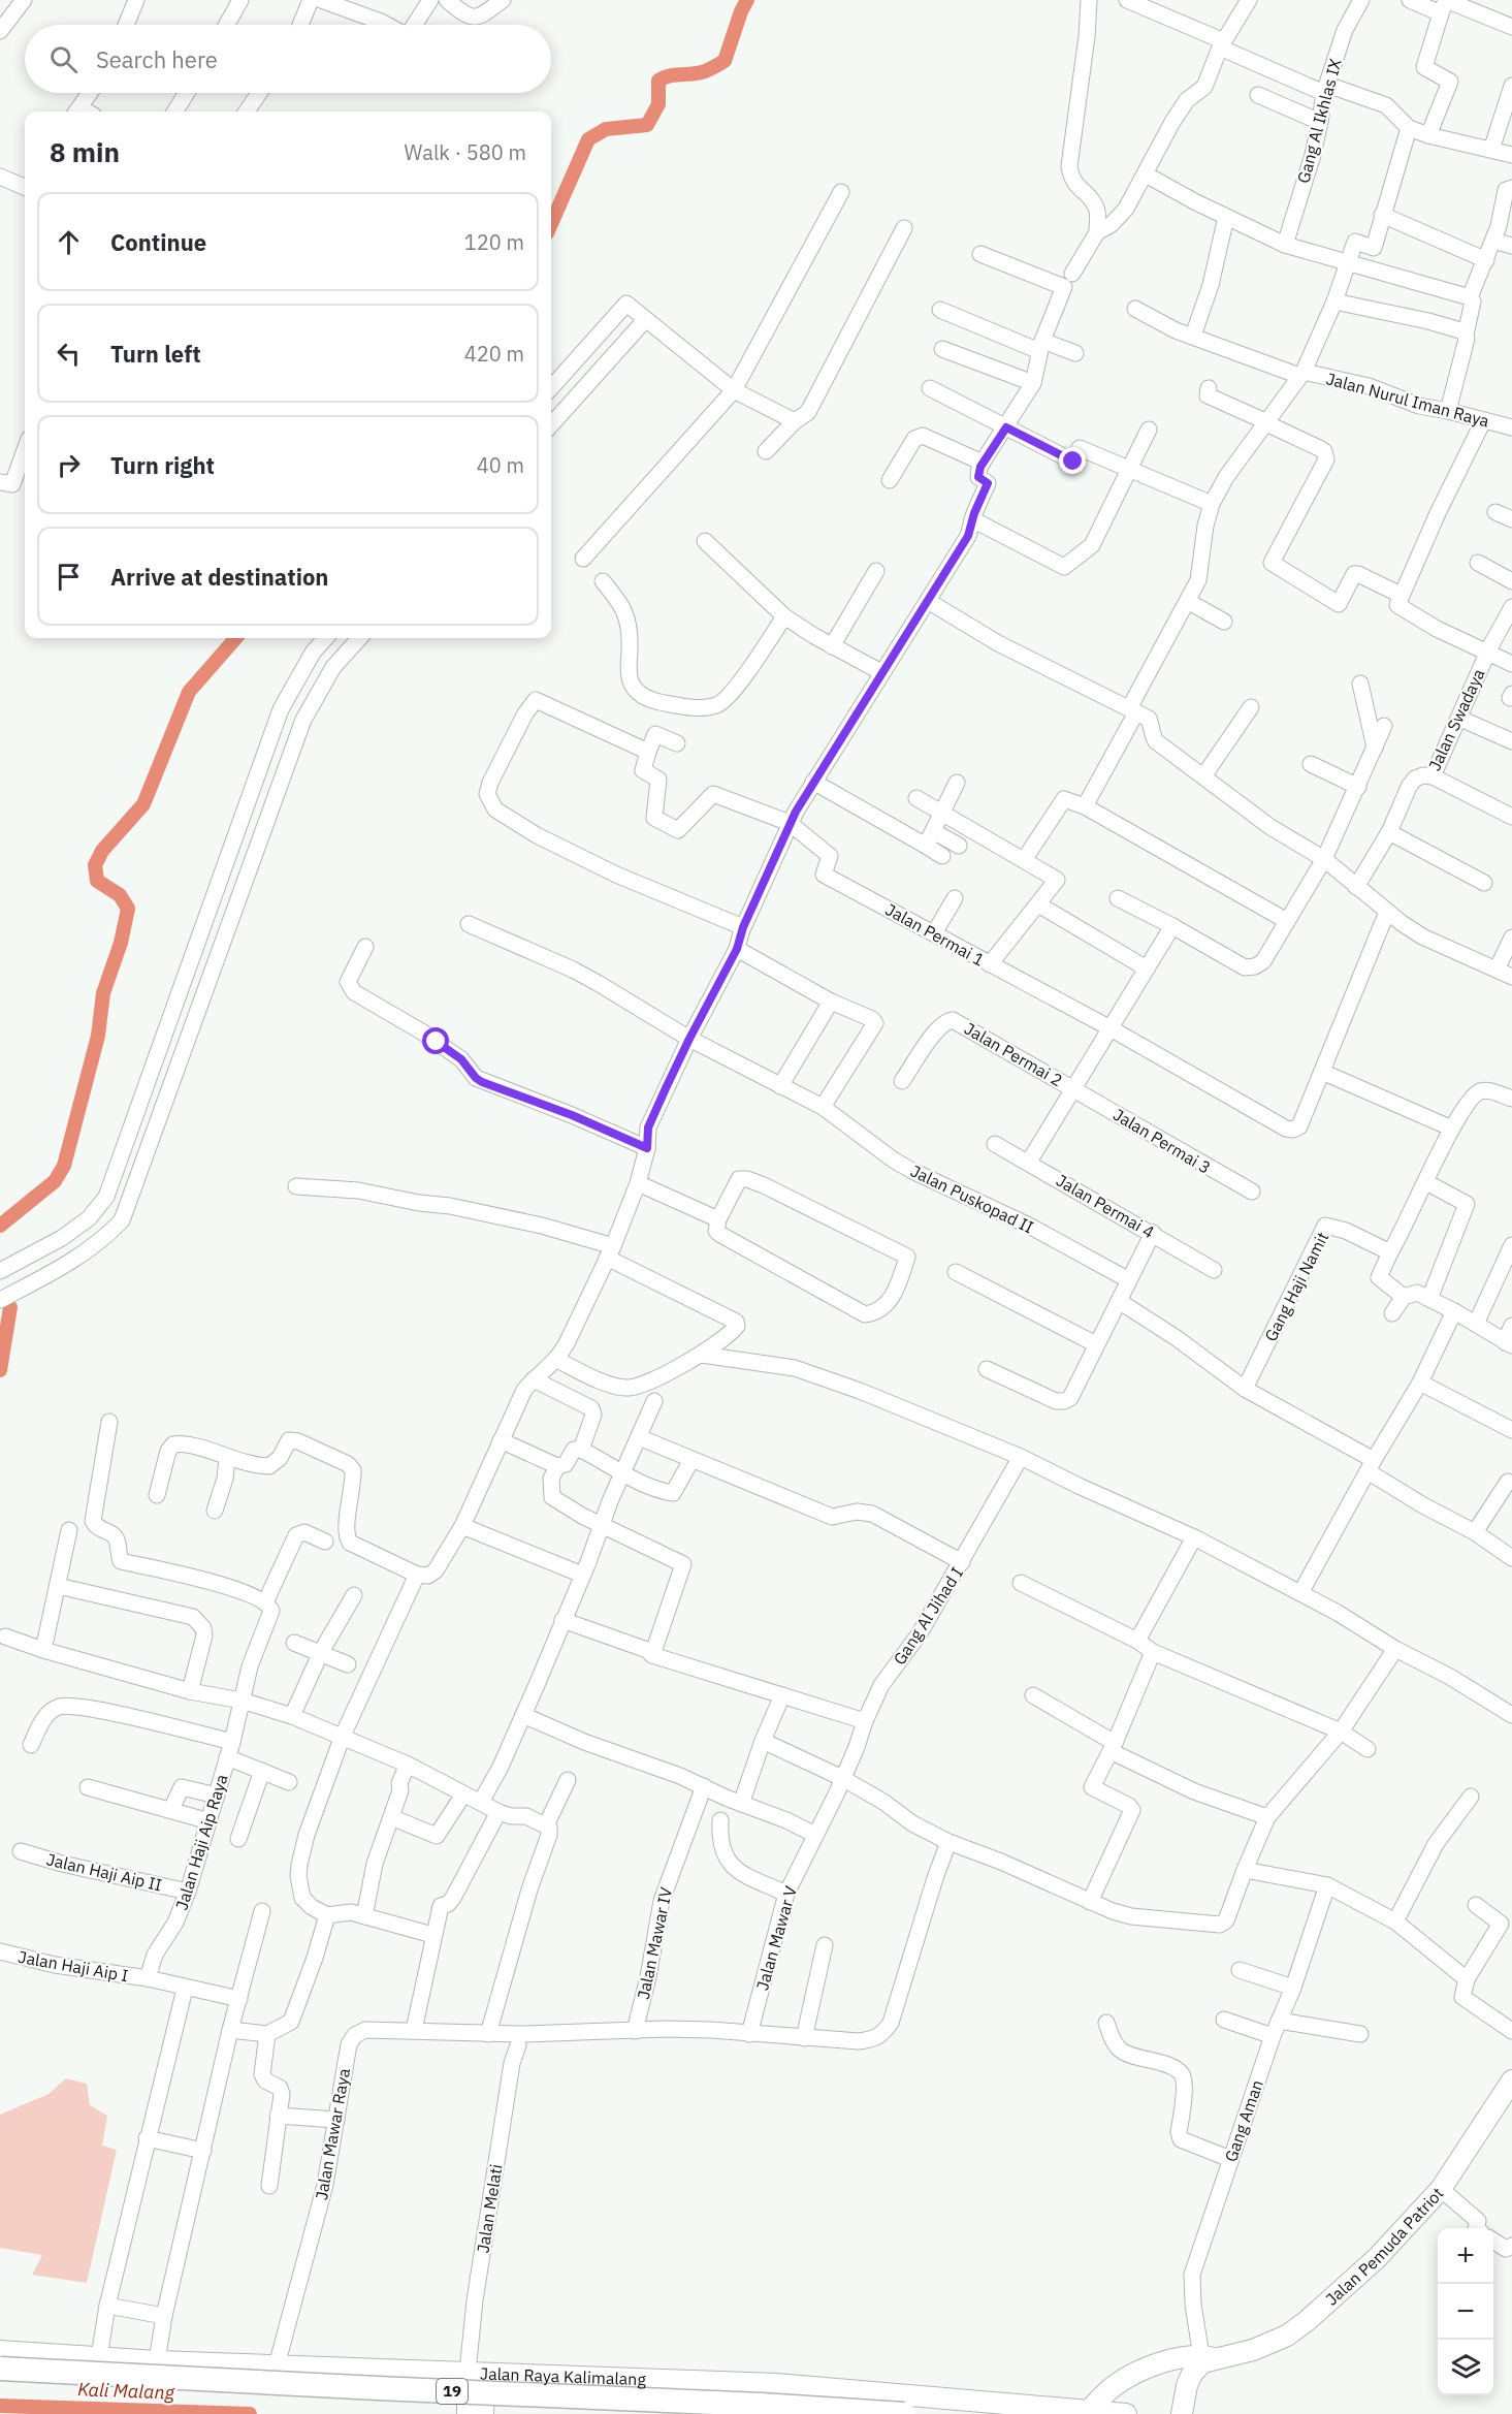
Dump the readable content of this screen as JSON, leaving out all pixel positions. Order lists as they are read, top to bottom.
{
  "streets": {
    "highway": ["19"],
    "main road": ["Jalan Pemuda Patriot", "Jalan Raya Kalimalang"],
    "street": [
      "Gang Al Ikhlas IX",
      "Jalan Nurul Iman Raya",
      "Jalan Swadaya",
      "Jalan Permai 1",
      "Jalan Permai 2",
      "Jalan Permai 3",
      "Jalan Puskopad II",
      "Jalan Permai 4",
      "Gang Haji Namit",
      "Gang Al Jihad I",
      "Jalan Haji Aip Raya",
      "Jalan Haji Aip II",
      "Jalan Mawar V",
      "Jalan Mawar IV",
      "Jalan Haji Aip I",
      "Gang Aman",
      "Jalan Mawar Raya",
      "Jalan Melati"
    ]
  },
  "crossings": [
    ["Jalan Permai 2", "Jalan Permai 3"],
    ["Gang Al Jihad I", "Jalan Mawar V"],
    ["Jalan Haji Aip Raya", "Jalan Haji Aip II"],
    ["Jalan Haji Aip Raya", "Jalan Haji Aip I"],
    ["Jalan Mawar V", "Jalan Mawar Raya"],
    ["Jalan Mawar IV", "Jalan Mawar Raya"],
    ["Gang Aman", "Jalan Pemuda Patriot"],
    ["Jalan Mawar Raya", "Jalan Raya Kalimalang"],
    ["Jalan Melati", "Jalan Raya Kalimalang"],
    ["Jalan Pemuda Patriot", "Jalan Raya Kalimalang"]
  ],
  "water": ["Kali Malang"],
  "page": {
    "search": "Search here",
    "heading": ["8 min", "Walk · 580 m"],
    "list": [
      ["Continue", "120 m"],
      ["Turn left", "420 m"],
      ["Turn right", "40 m"],
      "Arrive at destination"
    ],
    "map_buttons": ["+", "−"]
  }
}
